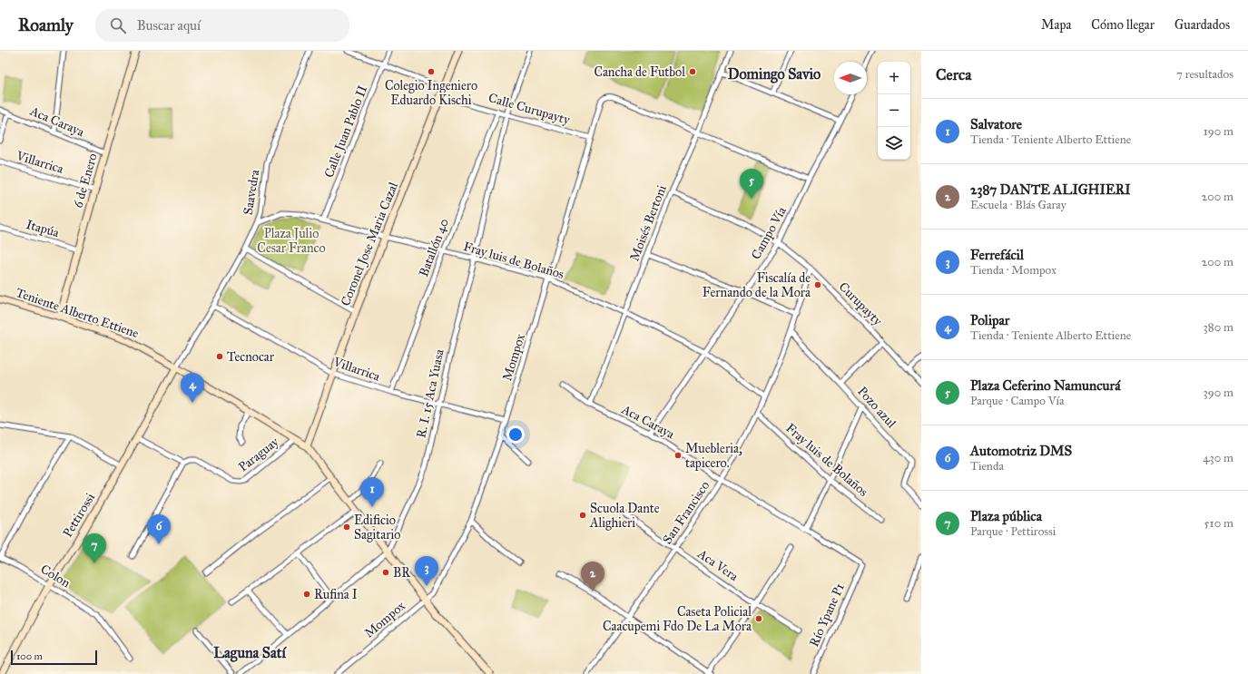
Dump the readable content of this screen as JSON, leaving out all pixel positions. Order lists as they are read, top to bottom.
{
  "streets": {
    "main road": [
      "6 de Enero",
      "Coronel Jose Maria Cazal",
      "Teniente Alberto Ettiene",
      "Pettirossi"
    ],
    "street": [
      "Calle Curupayty",
      "Aca Caraya",
      "Calle Juan Pablo II",
      "Villarrica",
      "Saavedra",
      "Moisés Bertoni",
      "Itapúa",
      "Campo Vía",
      "Batallón 40",
      "Fray luis de Bolaños",
      "Curupayty",
      "Mompox",
      "R. I. 15 Aca Yuasa",
      "Pozo azul",
      "Paraguay",
      "San Francisco",
      "Aca Vera",
      "Colon",
      "Río Ypane P1"
    ]
  },
  "crossings": [
    ["Calle Curupayty", "Coronel Jose Maria Cazal"],
    ["Calle Curupayty", "Batallón 40"],
    ["Calle Curupayty", "Mompox"],
    ["Calle Curupayty", "R. I. 15 Aca Yuasa"],
    ["Aca Caraya", "6 de Enero"],
    ["Aca Caraya", "Moisés Bertoni"],
    ["Aca Caraya", "Campo Vía"],
    ["Aca Caraya", "San Francisco"],
    ["Aca Caraya", "Río Ypane P1"],
    ["Calle Juan Pablo II", "Fray luis de Bolaños"],
    ["Villarrica", "6 de Enero"],
    ["Villarrica", "Saavedra"],
    ["Villarrica", "Coronel Jose Maria Cazal"],
    ["Villarrica", "Batallón 40"],
    ["Villarrica", "Mompox"],
    ["Villarrica", "R. I. 15 Aca Yuasa"],
    ["6 de Enero", "Itapúa"],
    ["6 de Enero", "Teniente Alberto Ettiene"],
    ["Saavedra", "Fray luis de Bolaños"],
    ["Saavedra", "Teniente Alberto Ettiene"],
    ["Saavedra", "Pettirossi"],
    ["Moisés Bertoni", "Fray luis de Bolaños"],
    ["Moisés Bertoni", "Curupayty"],
    ["Moisés Bertoni", "Mompox"],
    ["Campo Vía", "Fray luis de Bolaños"],
    ["Campo Vía", "Curupayty"],
    ["Coronel Jose Maria Cazal", "Fray luis de Bolaños"],
    ["Coronel Jose Maria Cazal", "Teniente Alberto Ettiene"],
    ["Batallón 40", "Fray luis de Bolaños"],
    ["Fray luis de Bolaños", "Mompox"],
    ["Fray luis de Bolaños", "R. I. 15 Aca Yuasa"],
    ["Fray luis de Bolaños", "San Francisco"],
    ["Curupayty", "San Francisco"],
    ["Teniente Alberto Ettiene", "Mompox"],
    ["Teniente Alberto Ettiene", "R. I. 15 Aca Yuasa"],
    ["Teniente Alberto Ettiene", "Paraguay"],
    ["Teniente Alberto Ettiene", "Pettirossi"],
    ["Pozo azul", "San Francisco"],
    ["Paraguay", "Pettirossi"],
    ["San Francisco", "Aca Vera"],
    ["Pettirossi", "Colon"]
  ],
  "districts": ["Domingo Savio", "Laguna Satí"],
  "parks": ["Plaza Julio Cesar Franco"],
  "places": [
    "Colegio Ingeniero Eduardo Kischi",
    "Cancha de Futbol",
    "Fiscalía de Fernando de la Mora",
    "Tecnocar",
    "Muebleria, tapicero.",
    "Scuola Dante Alighieri",
    "Edificio Sagitario",
    "BR",
    "Rufina I",
    "Caseta Policial Caacupemi Fdo De La Mora"
  ],
  "scale_bar": "100 m",
  "north": "left",
  "page": {
    "header": "Roamly",
    "search": "Buscar aquí",
    "nav": ["Mapa", "Cómo llegar", "Guardados"],
    "heading": ["Cerca", "7 resultados"],
    "map_buttons": ["+", "−"],
    "list": [
      {
        "mark": "1",
        "name": "Salvatore",
        "note": "Tienda · Teniente Alberto Ettiene",
        "value": "190 m"
      },
      {
        "mark": "2",
        "name": "2387 DANTE ALIGHIERI",
        "note": "Escuela · Blás Garay",
        "value": "200 m"
      },
      {
        "mark": "3",
        "name": "Ferrefácil",
        "note": "Tienda · Mompox",
        "value": "200 m"
      },
      {
        "mark": "4",
        "name": "Polipar",
        "note": "Tienda · Teniente Alberto Ettiene",
        "value": "380 m"
      },
      {
        "mark": "5",
        "name": "Plaza Ceferino Namuncurá",
        "note": "Parque · Campo Vía",
        "value": "390 m"
      },
      {
        "mark": "6",
        "name": "Automotriz DMS",
        "note": "Tienda",
        "value": "430 m"
      },
      {
        "mark": "7",
        "name": "Plaza pública",
        "note": "Parque · Pettirossi",
        "value": "510 m"
      }
    ],
    "pins": [
      "5",
      "4",
      "1",
      "6",
      "7",
      "3",
      "2"
    ],
    "scale": "100 m"
  }
}
